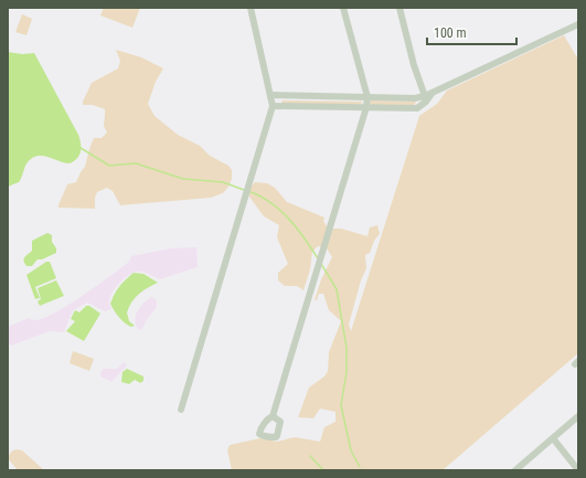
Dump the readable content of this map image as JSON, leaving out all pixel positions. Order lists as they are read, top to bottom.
{
  "scale_bar": "100 m"
}
